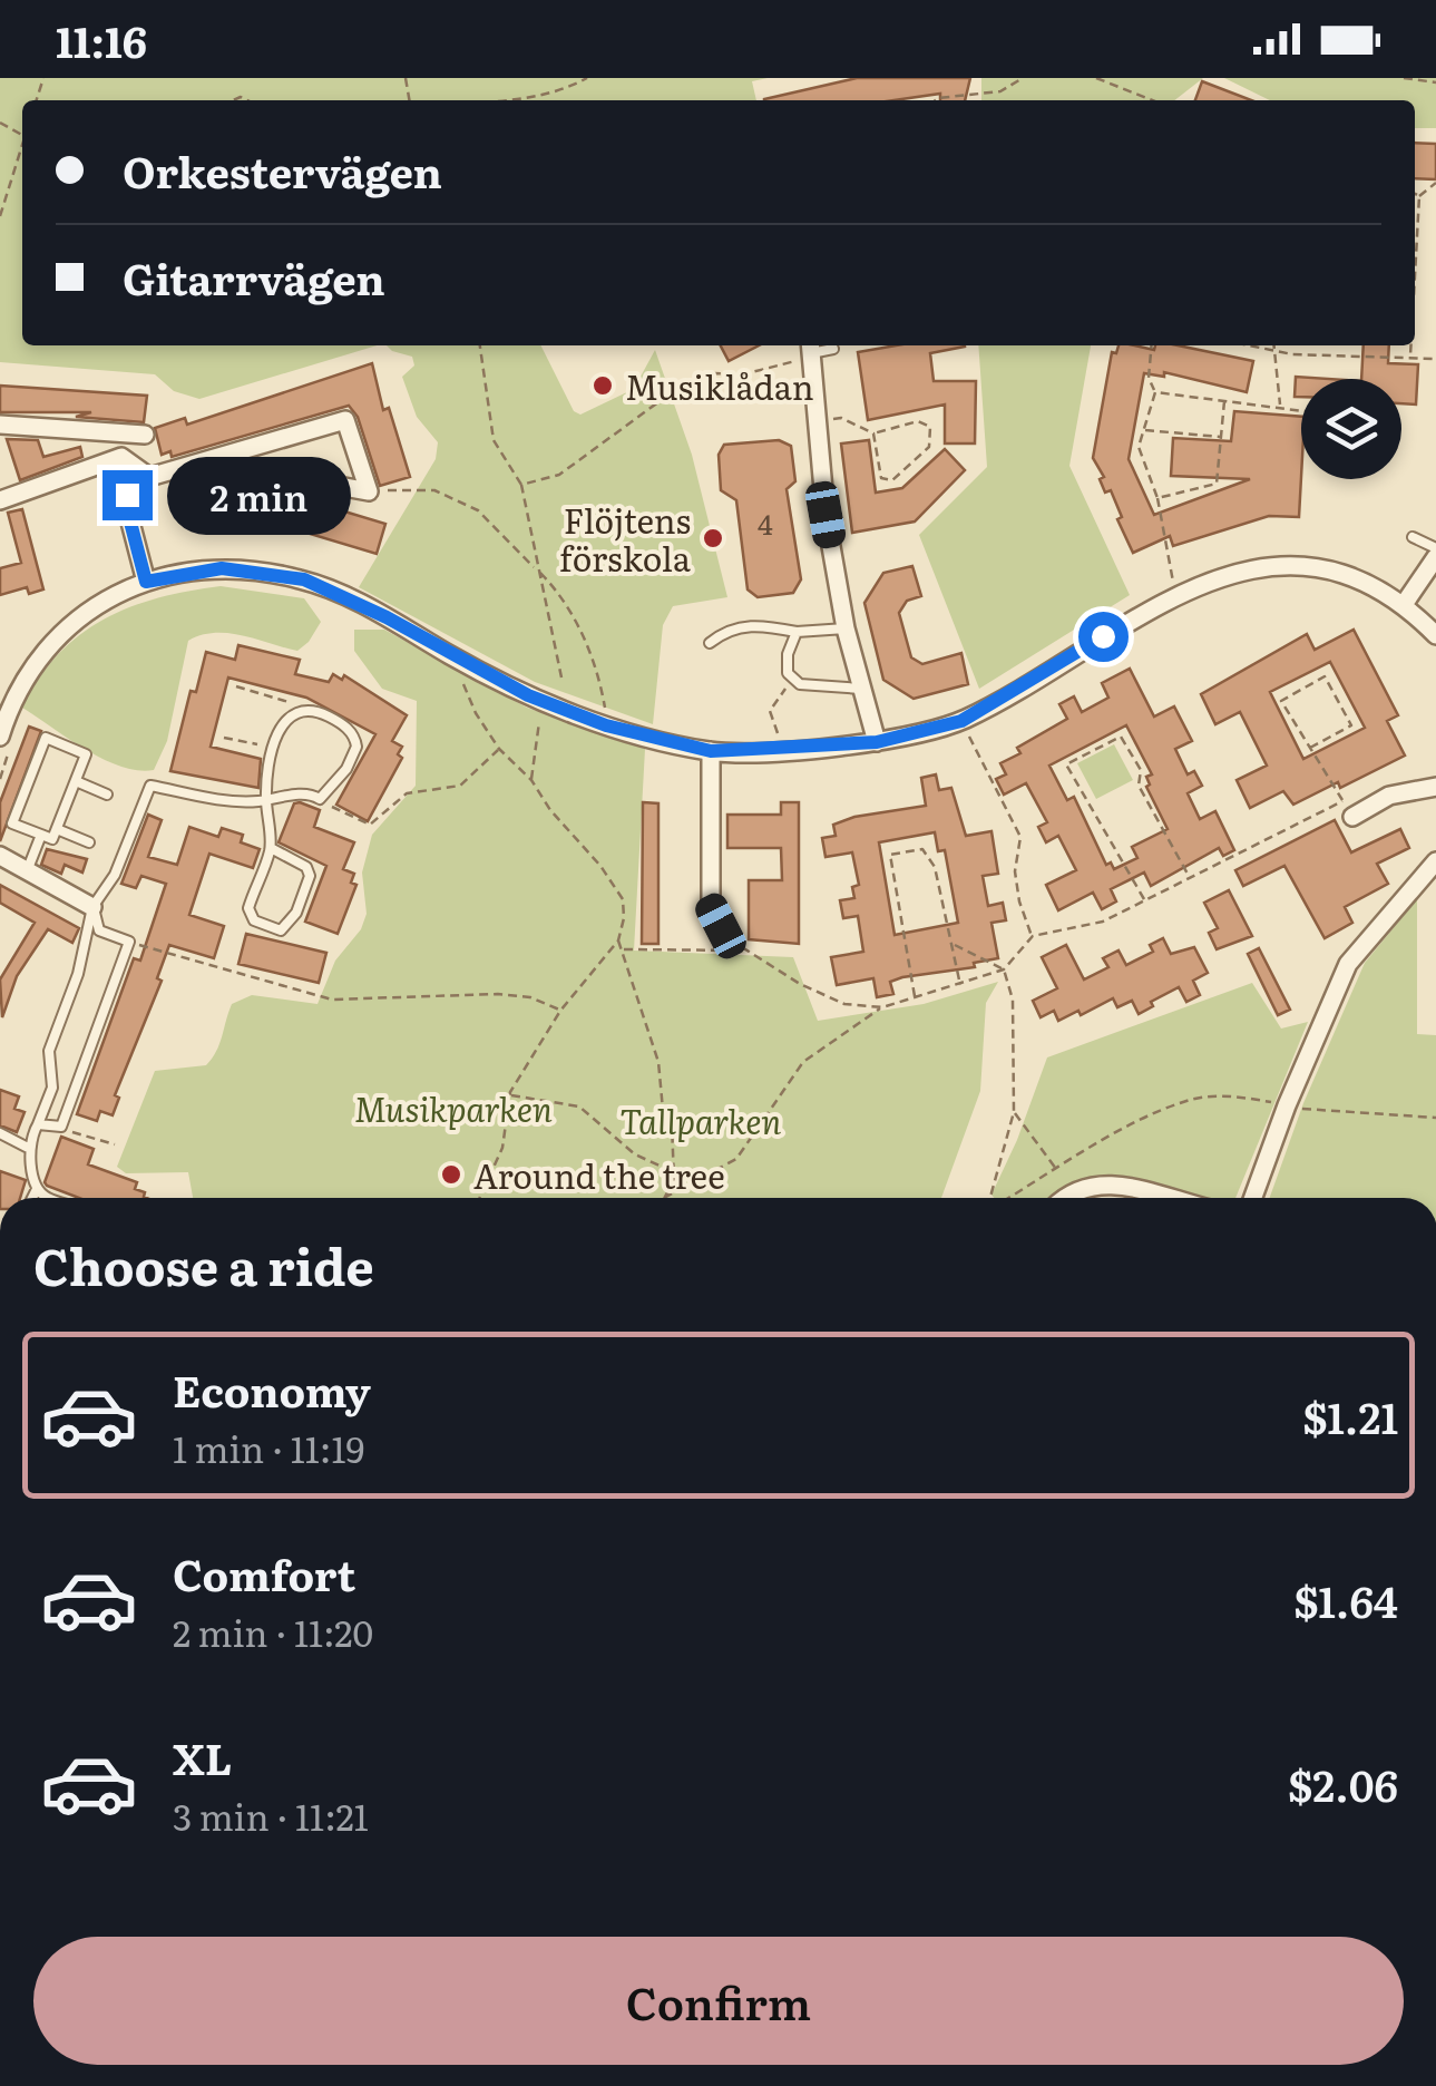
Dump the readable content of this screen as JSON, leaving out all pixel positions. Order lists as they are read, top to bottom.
{
  "parks": ["Musikparken", "Tallparken"],
  "places": ["Musiklådan", "Flöjtens förskola", "Around the tree"],
  "house_numbers": ["4"],
  "page": {
    "status": "11:16",
    "banner": ["Orkestervägen", "Gitarrvägen"],
    "bubble": "2 min",
    "heading": "Choose a ride",
    "list": [
      {
        "name": "Economy",
        "note": "1 min · 11:19",
        "value": "$1.21"
      },
      {
        "name": "Comfort",
        "note": "2 min · 11:20",
        "value": "$1.64"
      },
      {
        "name": "XL",
        "note": "3 min · 11:21",
        "value": "$2.06"
      }
    ],
    "buttons": "Confirm"
  }
}
